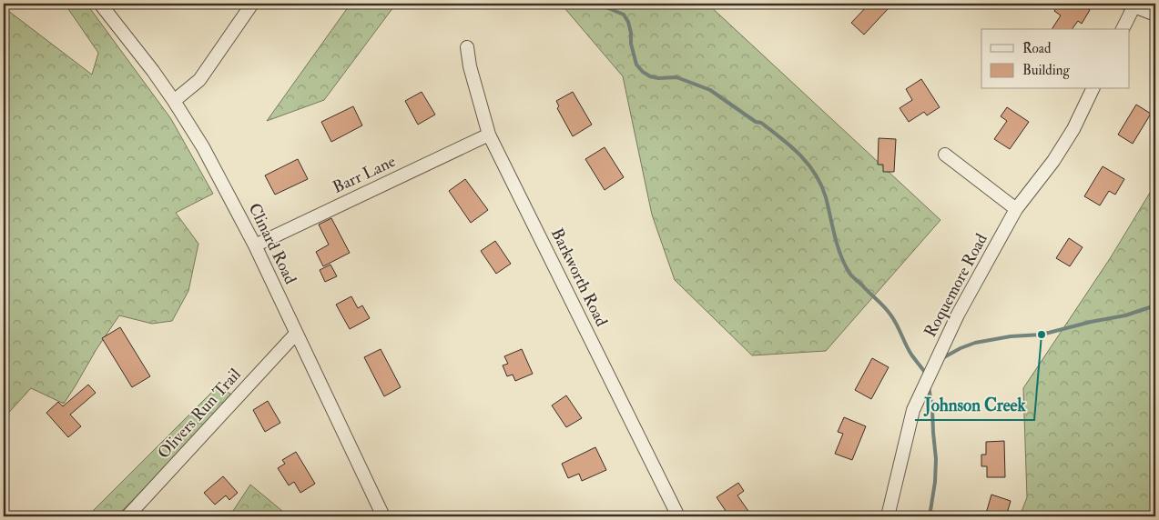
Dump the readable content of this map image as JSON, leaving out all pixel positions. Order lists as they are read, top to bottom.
{
  "streets": {
    "street": [
      "Barr Lane",
      "Clinard Road",
      "Barkworth Road",
      "Roquemore Road",
      "Olivers Run Trail"
    ]
  },
  "crossings": [
    ["Barr Lane", "Clinard Road"],
    ["Barr Lane", "Barkworth Road"],
    ["Clinard Road", "Olivers Run Trail"]
  ],
  "places": ["Johnson Creek"],
  "legend": ["Road", "Building"]
}
